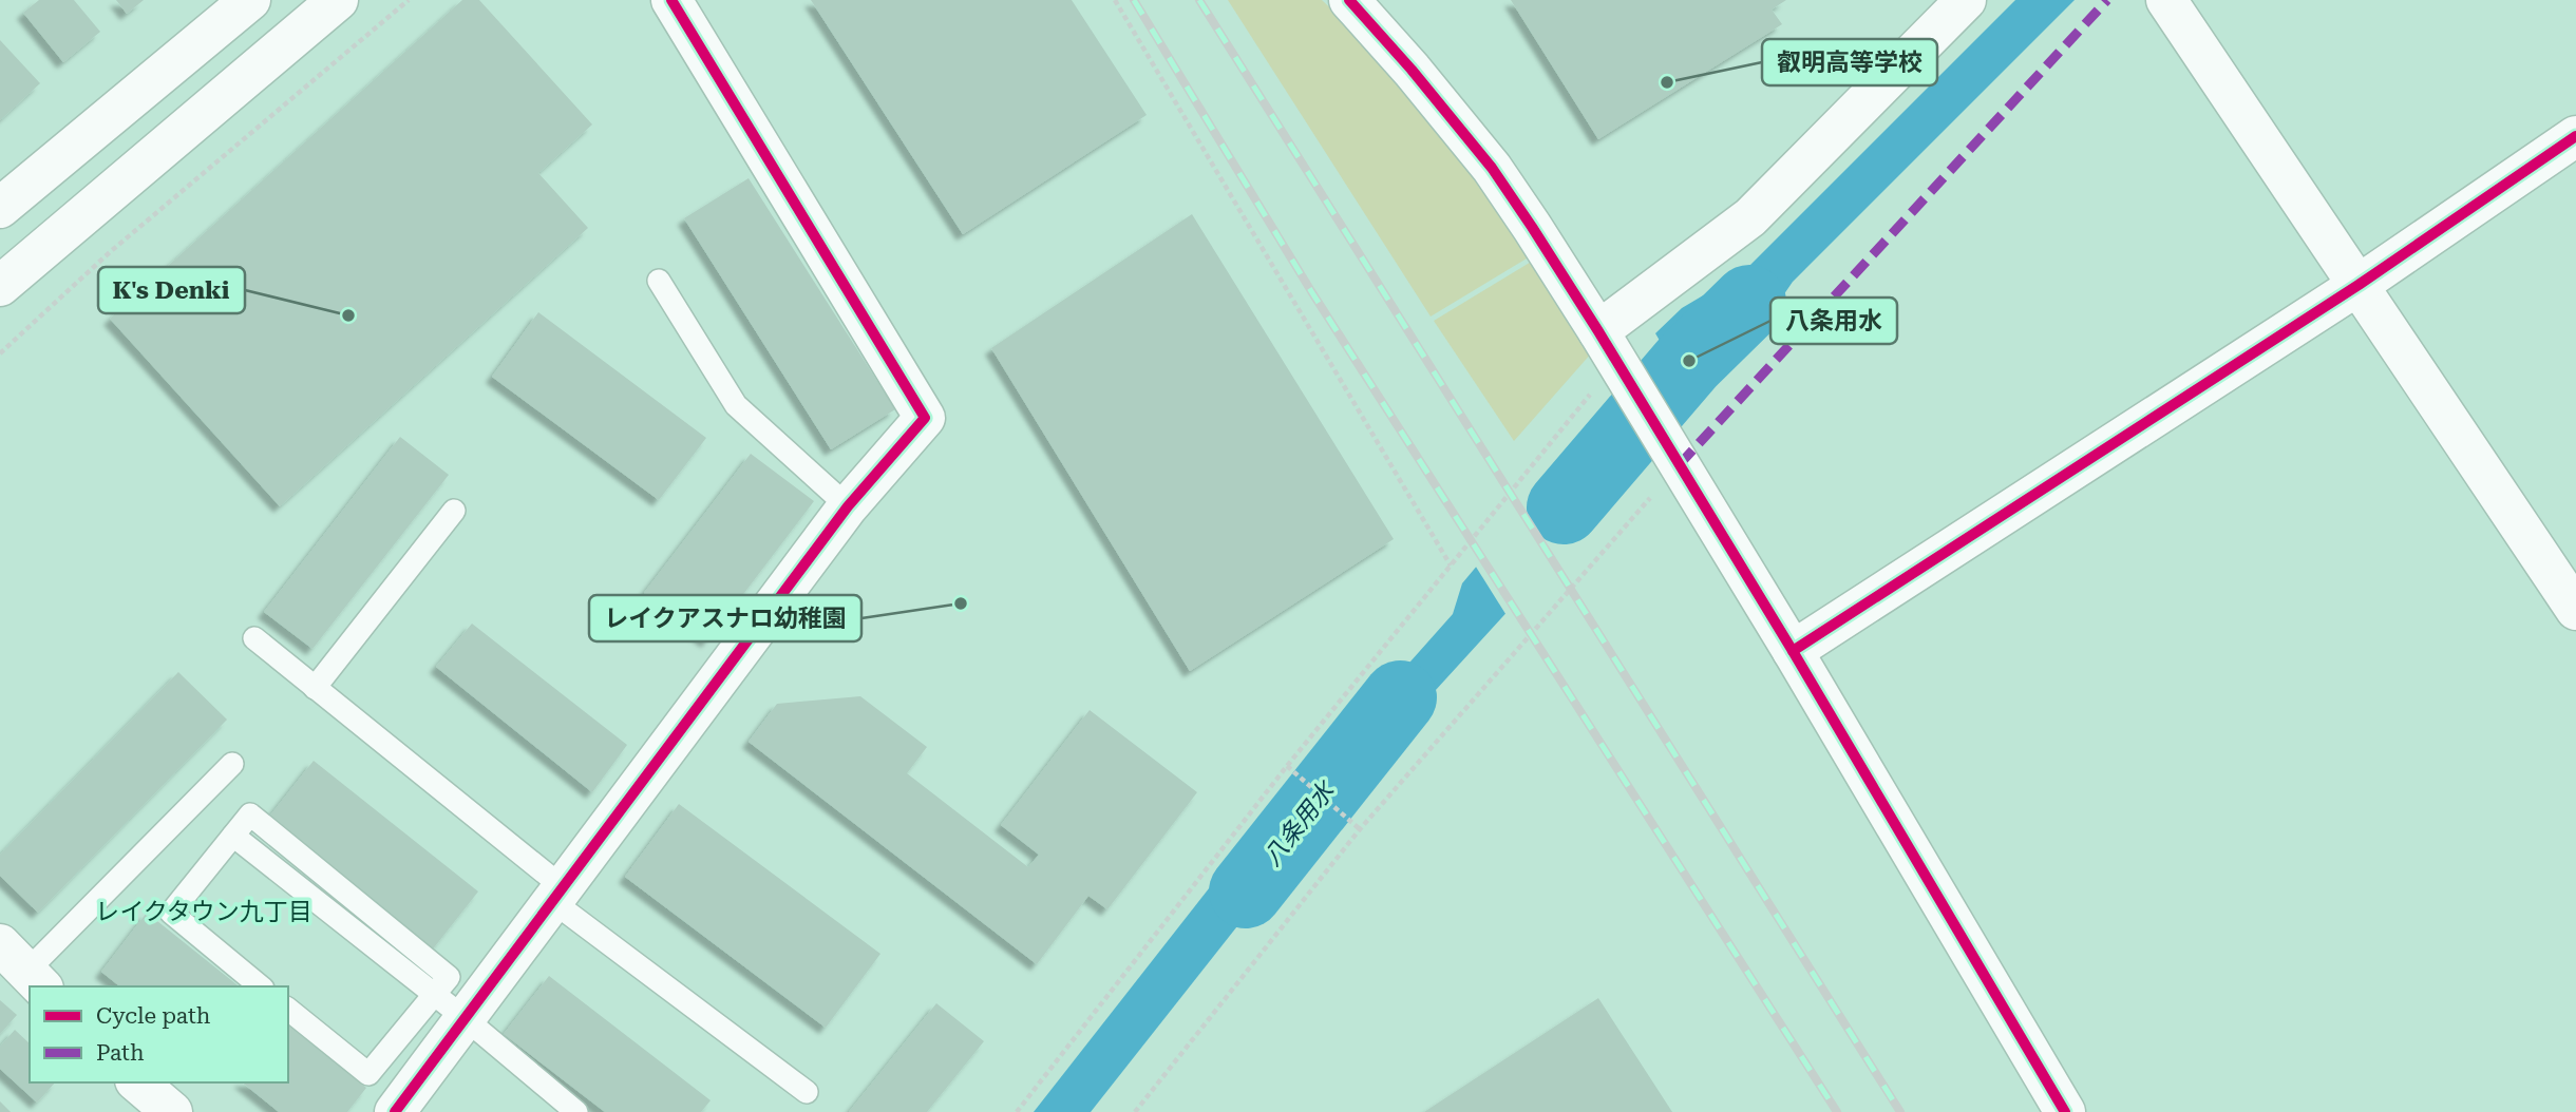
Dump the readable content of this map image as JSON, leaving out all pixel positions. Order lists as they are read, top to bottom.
{
  "districts": ["レイクタウン九丁目"],
  "water": ["八条用水"],
  "places": [
    "叡明高等学校",
    "K's Denki",
    "八条用水",
    "レイクアスナロ幼稚園"
  ],
  "legend": ["Cycle path", "Path"]
}
